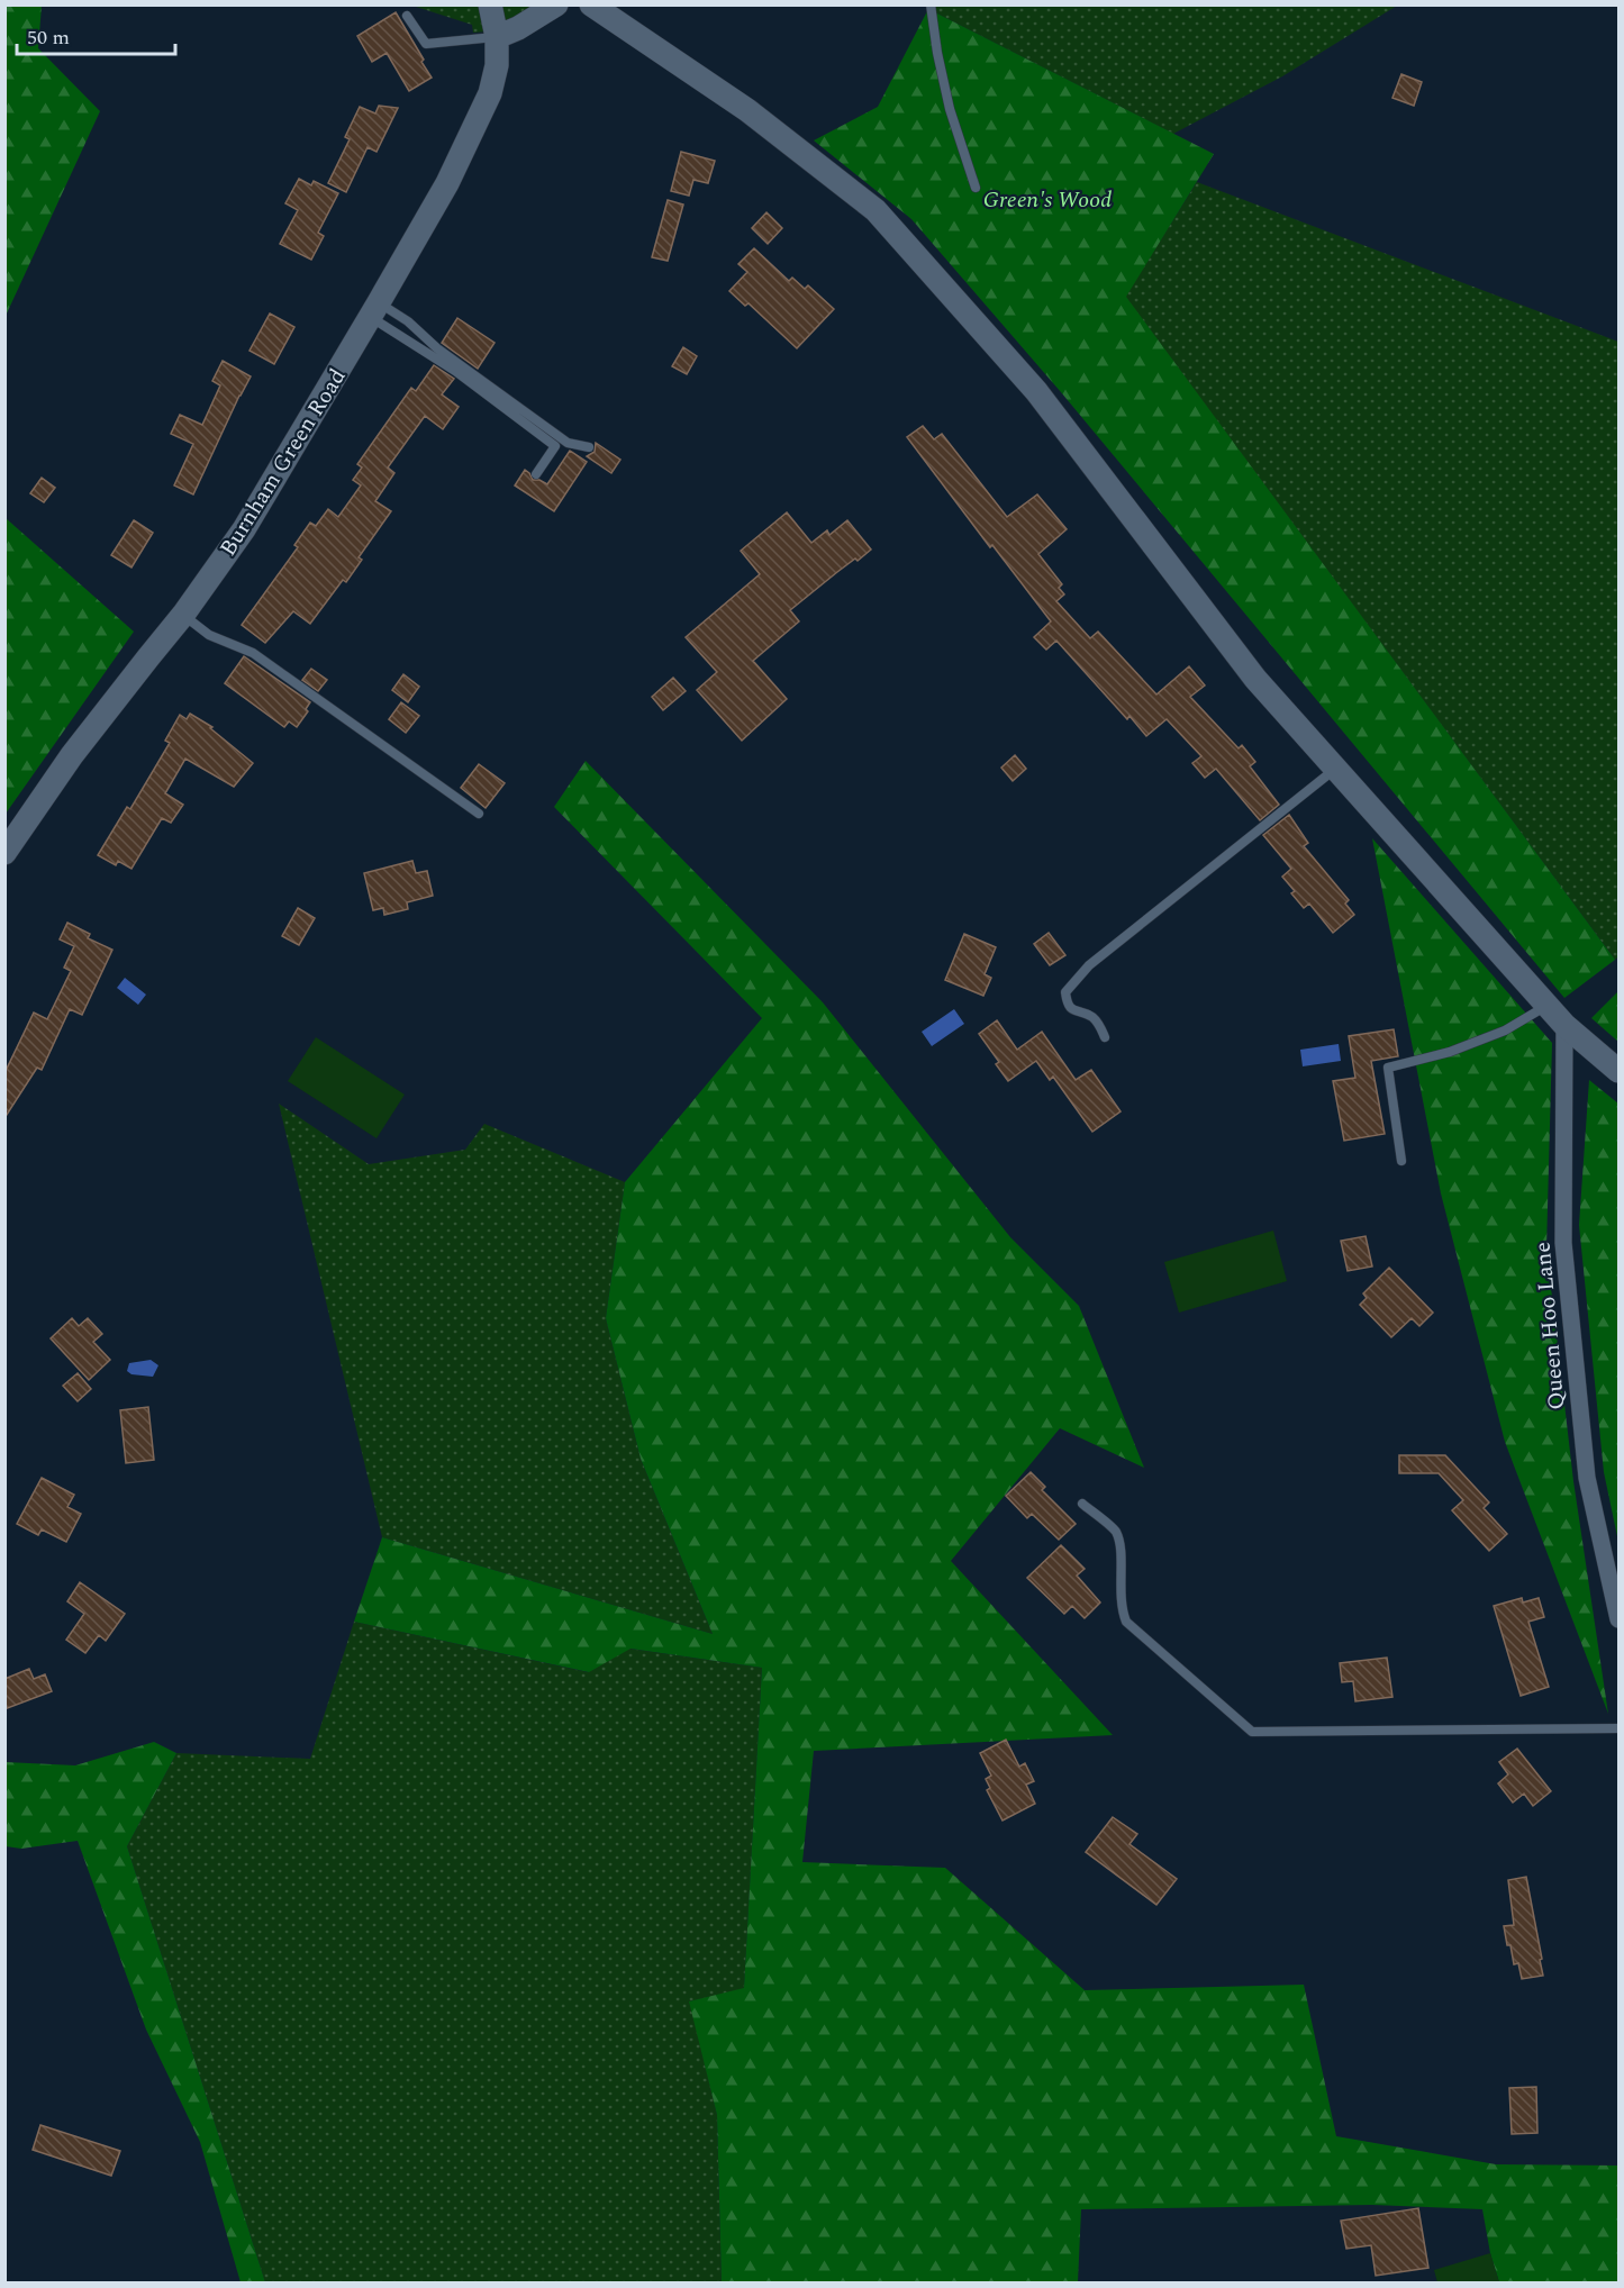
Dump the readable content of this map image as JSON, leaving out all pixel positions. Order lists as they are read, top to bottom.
{
  "streets": {
    "street": ["Burnham Green Road", "Queen Hoo Lane"]
  },
  "parks": ["Green's Wood"],
  "scale_bar": "50 m"
}
